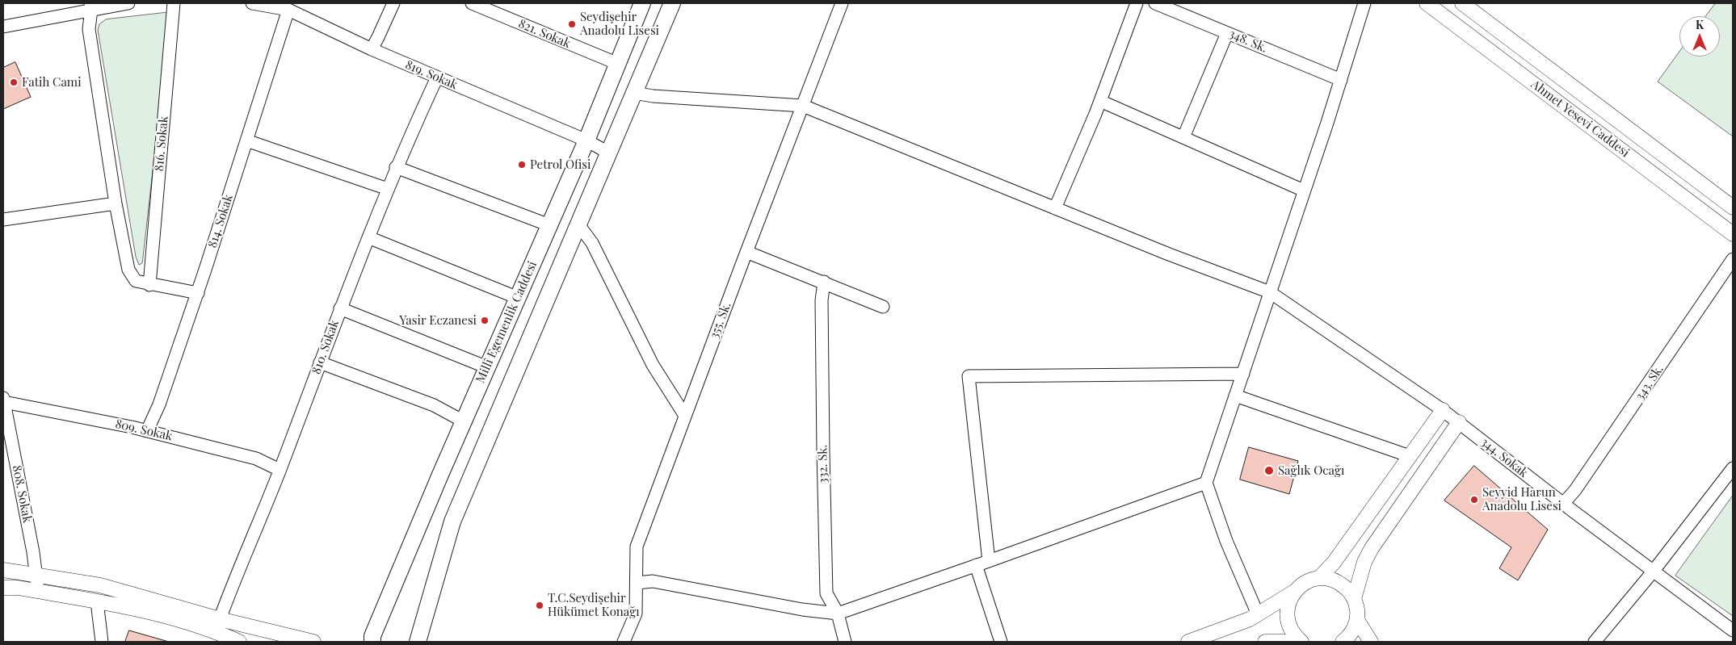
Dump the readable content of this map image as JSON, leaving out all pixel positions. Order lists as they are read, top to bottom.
{
  "streets": {
    "main road": ["Millî Egemenlik Caddesi"],
    "street": [
      "821. Sokak",
      "348. Sk.",
      "819. Sokak",
      "Ahmet Yesevi Caddesi",
      "816. Sokak",
      "814. Sokak",
      "355. Sk.",
      "810. Sokak",
      "343. Sk.",
      "809. Sokak",
      "344. Sokak",
      "332. Sk.",
      "808. Sokak"
    ]
  },
  "crossings": [
    ["821. Sokak", "Millî Egemenlik Caddesi"],
    ["819. Sokak", "814. Sokak"],
    ["819. Sokak", "Millî Egemenlik Caddesi"],
    ["819. Sokak", "810. Sokak"],
    ["814. Sokak", "809. Sokak"],
    ["355. Sk.", "344. Sokak"],
    ["810. Sokak", "809. Sokak"],
    ["343. Sk.", "344. Sokak"],
    ["809. Sokak", "808. Sokak"]
  ],
  "places": [
    "Seydişehir Anadolu Lisesi",
    "Fatih Cami",
    "Petrol Ofisi",
    "Yasir Eczanesi",
    "Sağlık Ocağı",
    "Seyyid Harun Anadolu Lisesi",
    "T.C.Seydişehir Hükümet Konağı"
  ],
  "north": "top"
}
